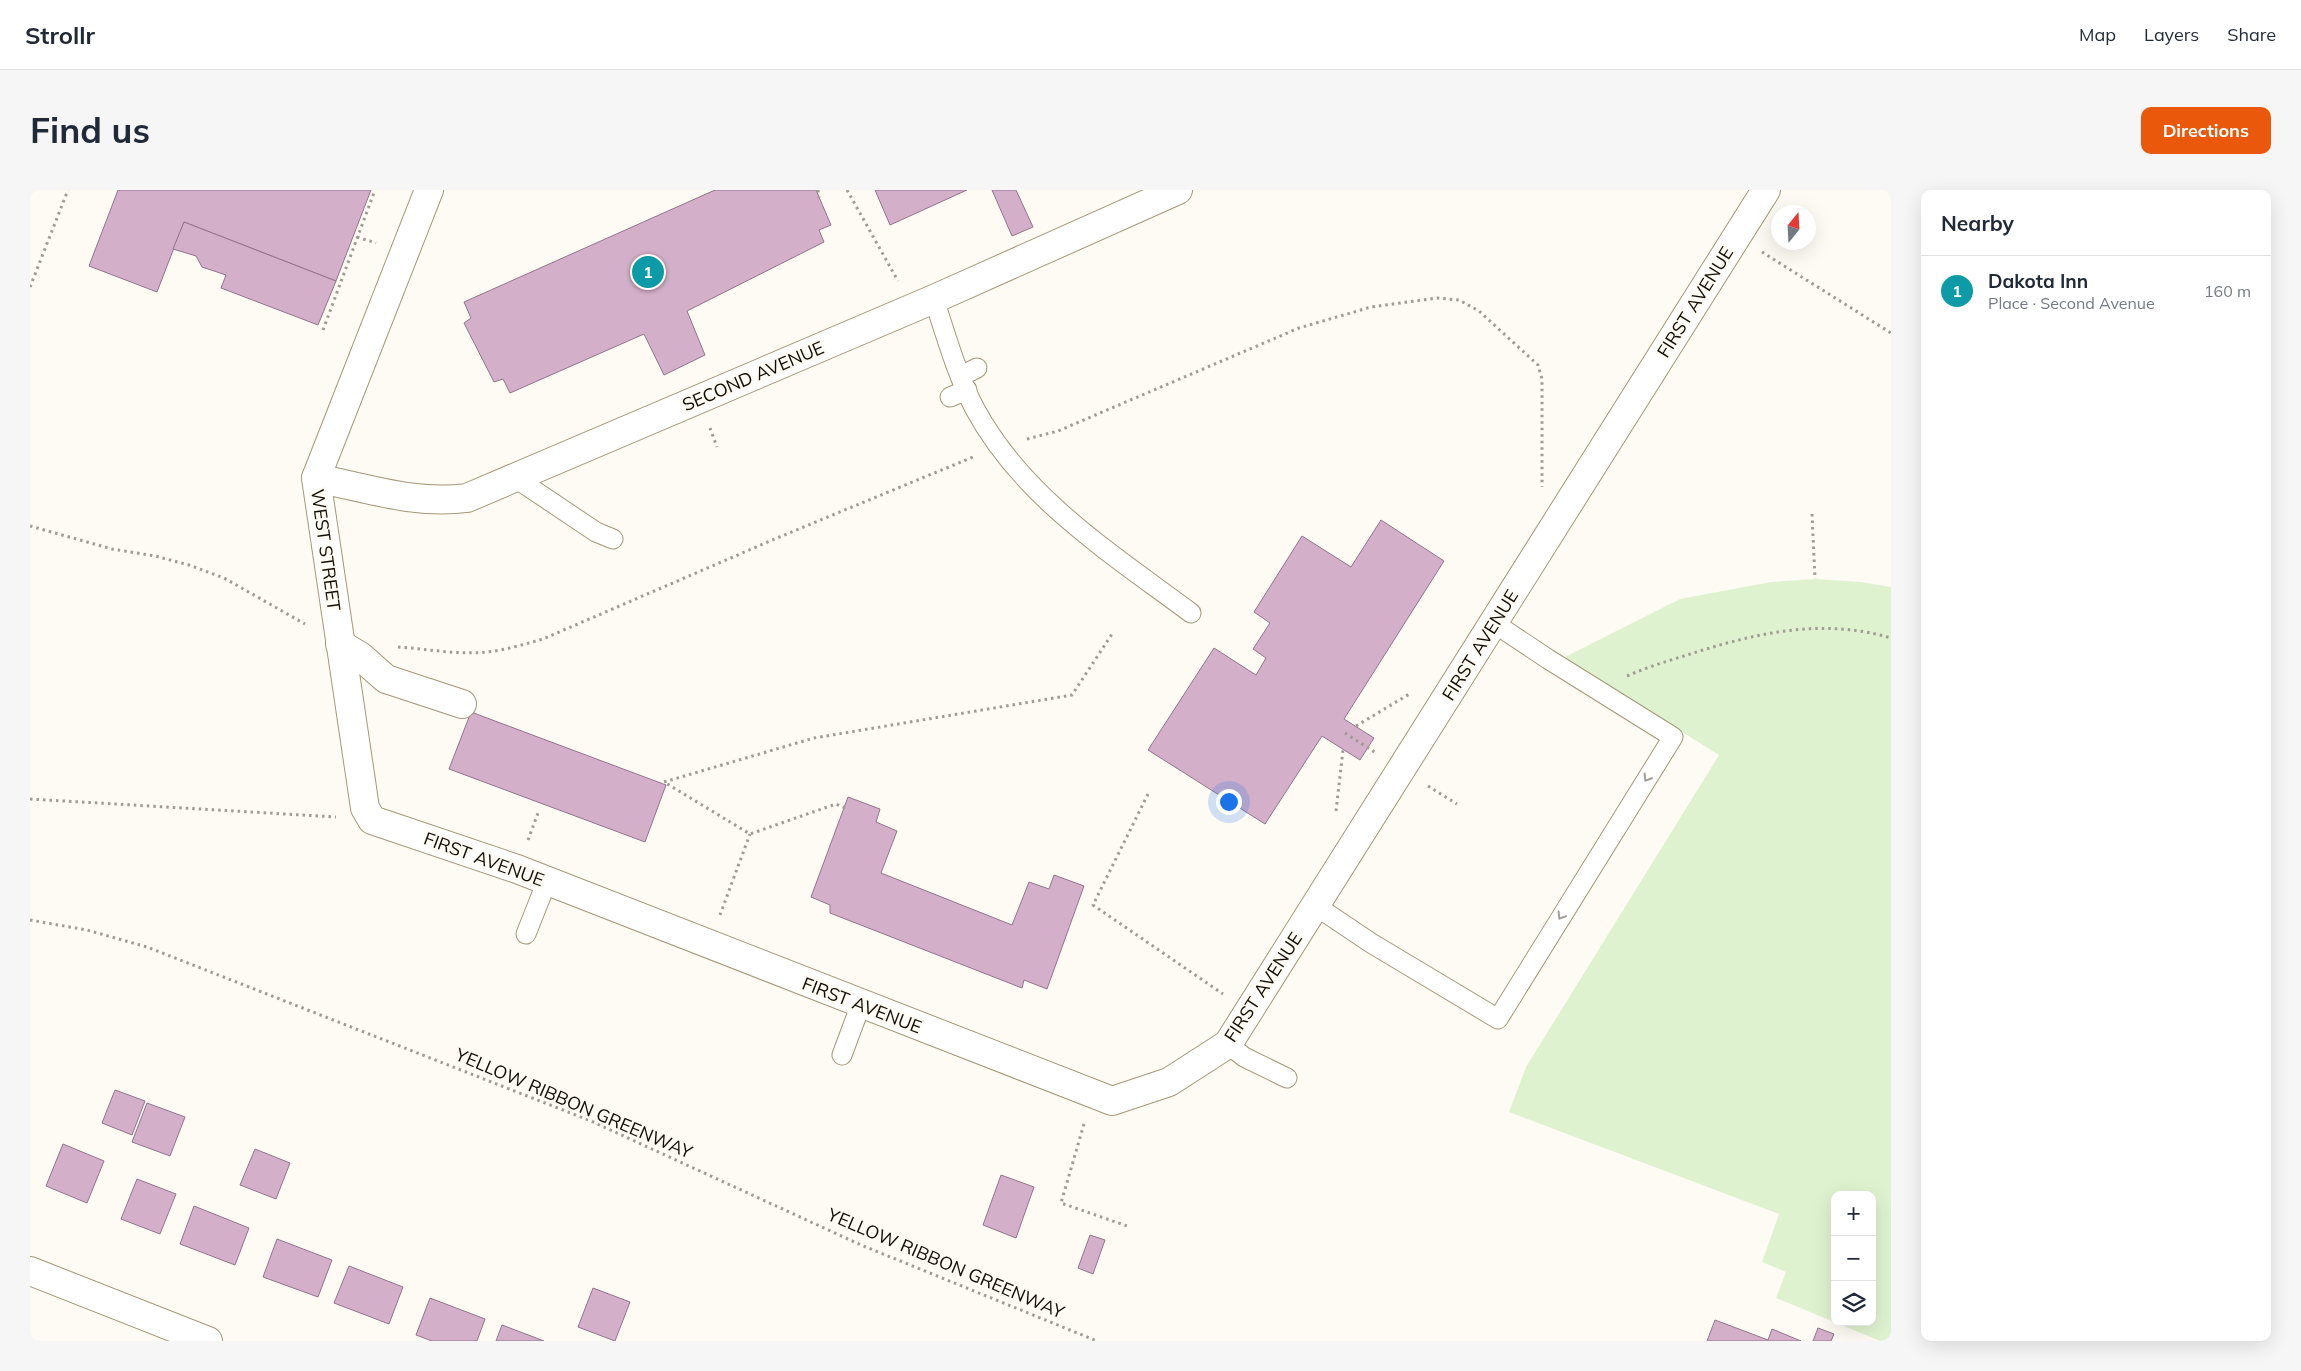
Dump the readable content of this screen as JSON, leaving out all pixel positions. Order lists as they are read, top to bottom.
{
  "streets": {
    "street": ["FIRST AVENUE", "SECOND AVENUE", "WEST STREET"],
    "path": ["YELLOW RIBBON GREENWAY"]
  },
  "crossings": [
    ["FIRST AVENUE", "WEST STREET"],
    ["SECOND AVENUE", "WEST STREET"]
  ],
  "north": "top",
  "page": {
    "header": "Strollr",
    "nav": ["Map", "Layers", "Share"],
    "buttons": "Directions",
    "title": "Find us",
    "heading": "Nearby",
    "pins": "1",
    "list": [
      {
        "mark": "1",
        "name": "Dakota Inn",
        "note": "Place · Second Avenue",
        "value": "160 m"
      }
    ],
    "map_buttons": ["+", "−"]
  }
}
